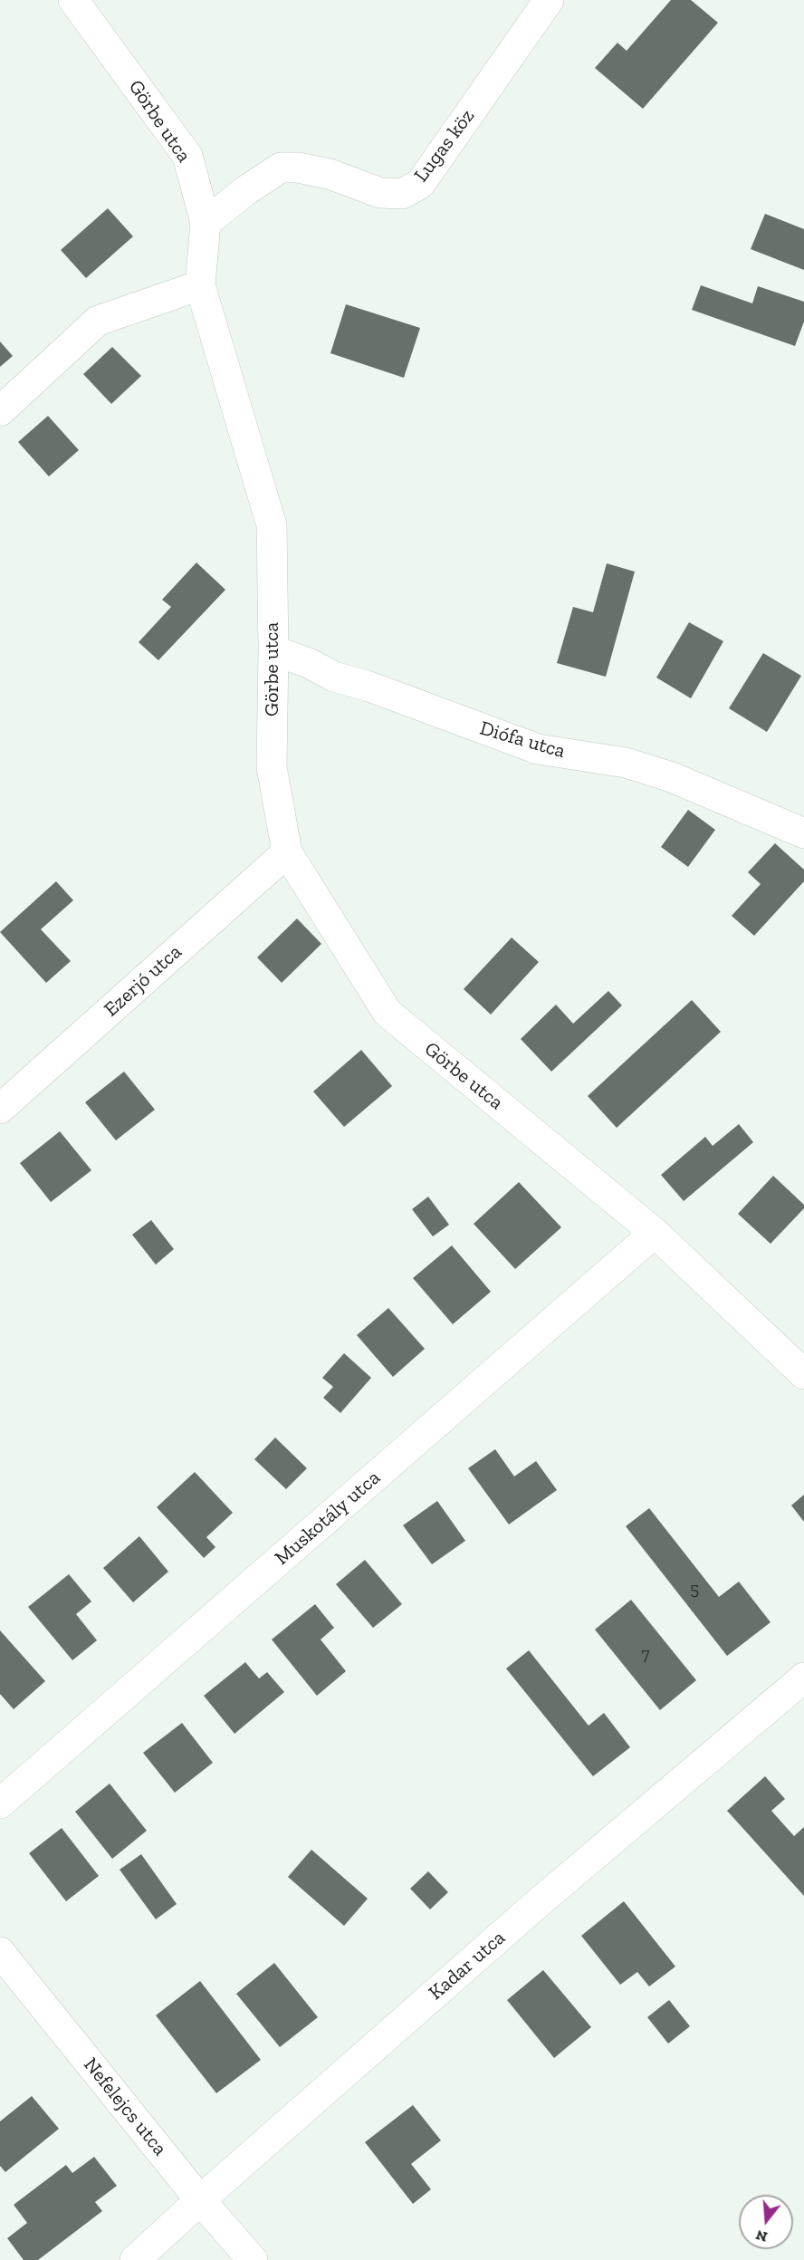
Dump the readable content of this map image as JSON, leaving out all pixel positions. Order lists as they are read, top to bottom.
{
  "streets": {
    "street": [
      "Görbe utca",
      "Lugas köz",
      "Diófa utca",
      "Ezerjó utca",
      "Muskotály utca",
      "Kadar utca",
      "Nefelejcs utca"
    ]
  },
  "crossings": [
    ["Görbe utca", "Lugas köz"],
    ["Görbe utca", "Diófa utca"],
    ["Görbe utca", "Ezerjó utca"],
    ["Görbe utca", "Muskotály utca"],
    ["Kadar utca", "Nefelejcs utca"]
  ],
  "house_numbers": ["5", "7"],
  "north": "bottom"
}
